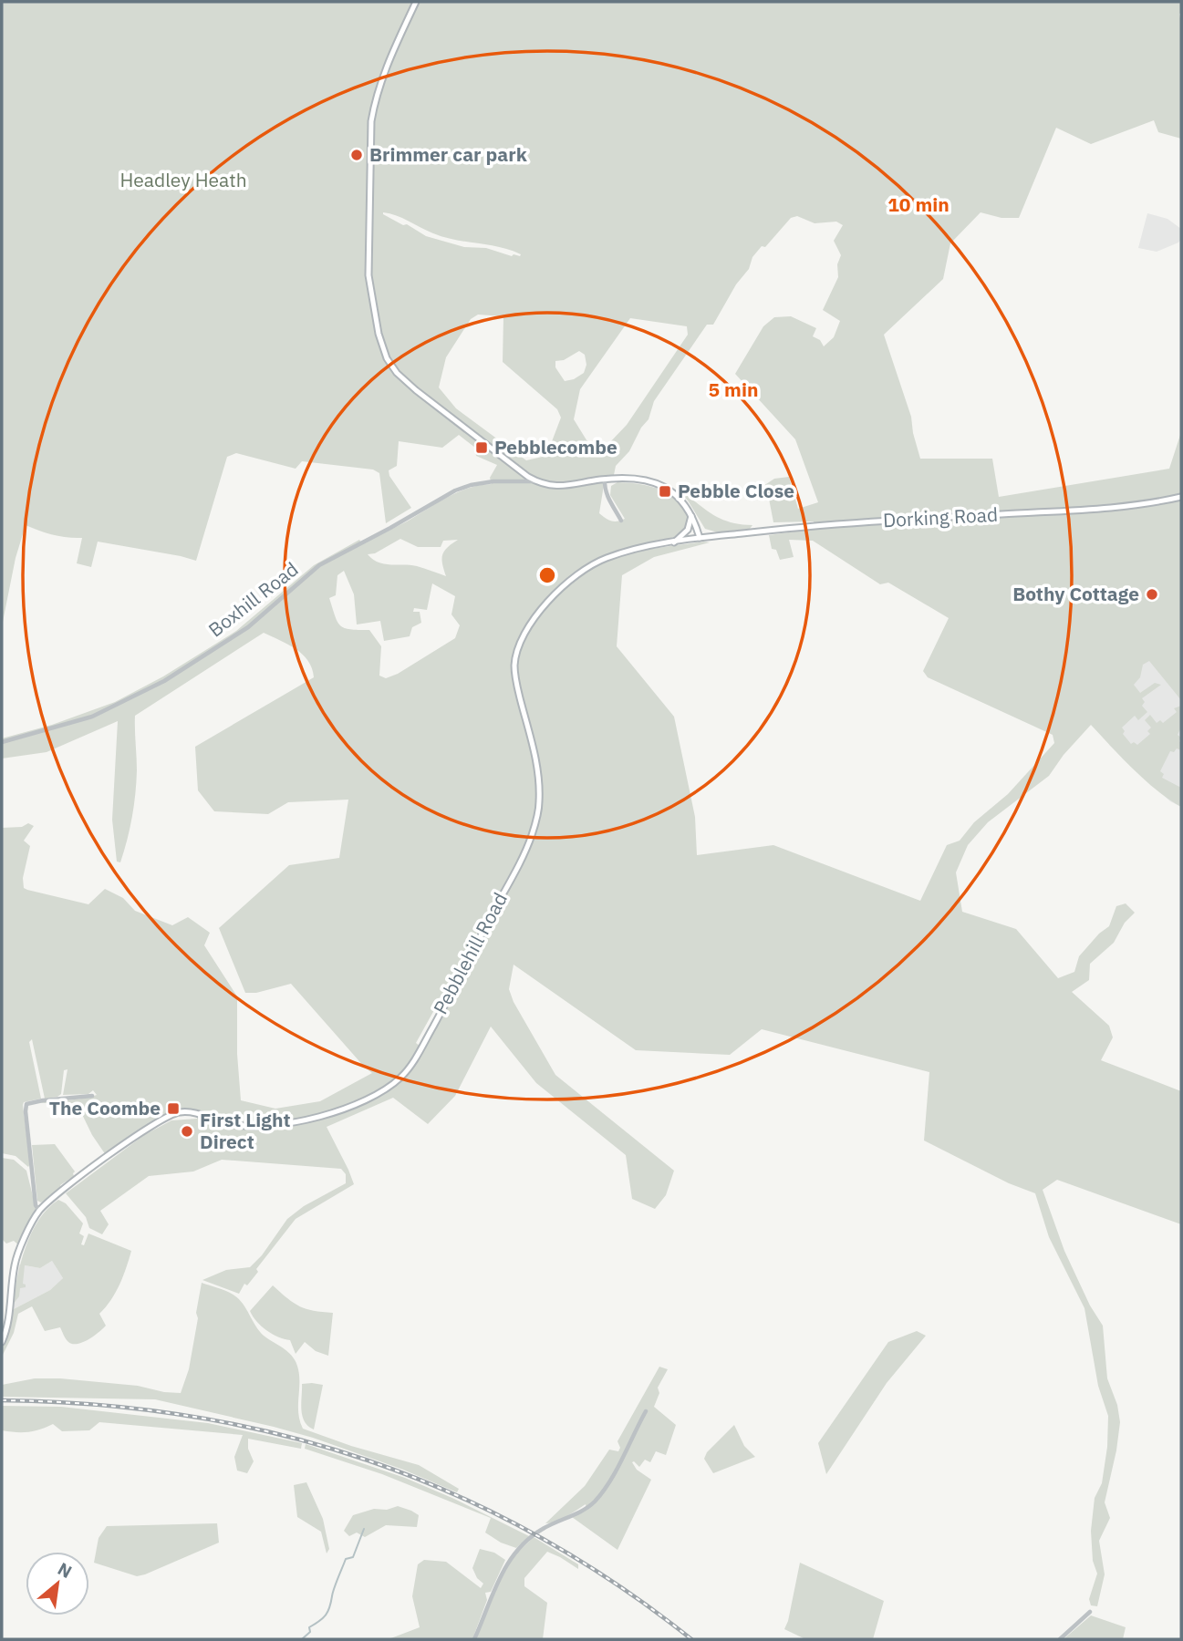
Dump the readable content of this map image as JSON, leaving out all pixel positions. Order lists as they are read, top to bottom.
{
  "streets": {
    "main road": ["Dorking Road", "Pebblehill Road"],
    "street": ["Boxhill Road"]
  },
  "crossings": [
    ["Dorking Road", "Pebblehill Road"]
  ],
  "parks": ["Headley Heath"],
  "places": {
    "other": ["Brimmer car park", "Bothy Cottage", "First Light Direct"],
    "transit": ["Pebblecombe", "Pebble Close", "The Coombe"]
  },
  "north": "top right",
  "rings": ["10 min", "5 min"]
}
